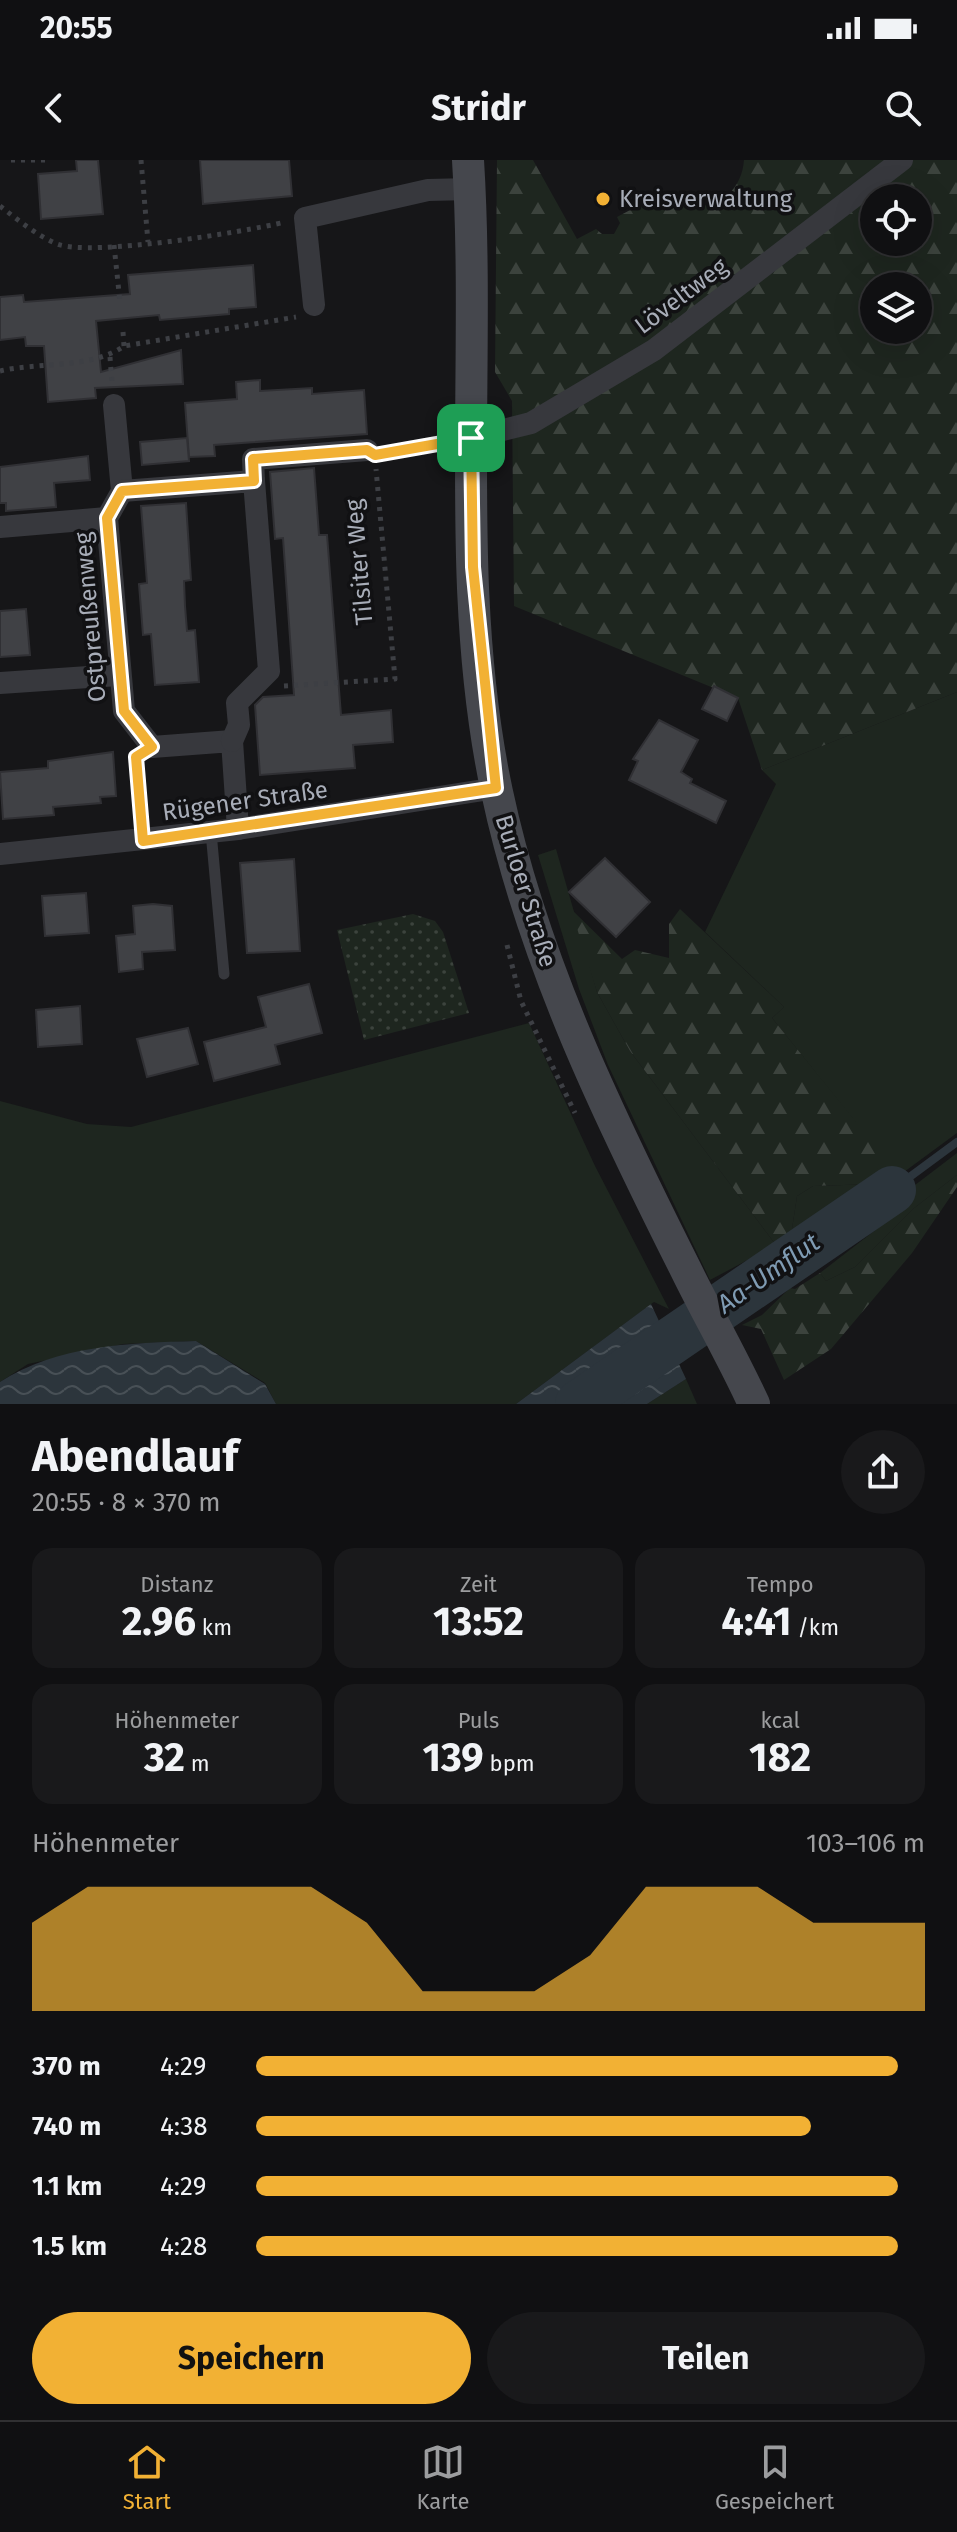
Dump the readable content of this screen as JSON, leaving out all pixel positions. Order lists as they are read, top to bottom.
{
  "streets": {
    "main road": ["Burloer Straße"],
    "street": ["Löveltweg", "Ostpreußenweg", "Rügener Straße"],
    "path": ["Tilsiter Weg"]
  },
  "crossings": [
    ["Löveltweg", "Burloer Straße"],
    ["Rügener Straße", "Burloer Straße"]
  ],
  "water": ["Aa-Umflut"],
  "places": ["Kreisverwaltung"],
  "page": {
    "status": "20:55",
    "header": "Stridr",
    "heading": ["Abendlauf", "20:55 · 8 × 370 m"],
    "stats": [
      ["Distanz", "2.96 km"],
      ["Zeit", "13:52"],
      ["Tempo", "4:41 /km"],
      ["Höhenmeter", "32 m"],
      ["Puls", "139 bpm"],
      ["kcal", "182"]
    ],
    "chart": ["Höhenmeter", "103–106 m"],
    "list": [
      {
        "name": "370 m",
        "note": "4:29"
      },
      {
        "name": "740 m",
        "note": "4:38"
      },
      {
        "name": "1.1 km",
        "note": "4:29"
      },
      {
        "name": "1.5 km",
        "note": "4:28"
      }
    ],
    "buttons": ["Speichern", "Teilen"],
    "tabs": ["Start", "Karte", "Gespeichert"]
  }
}
